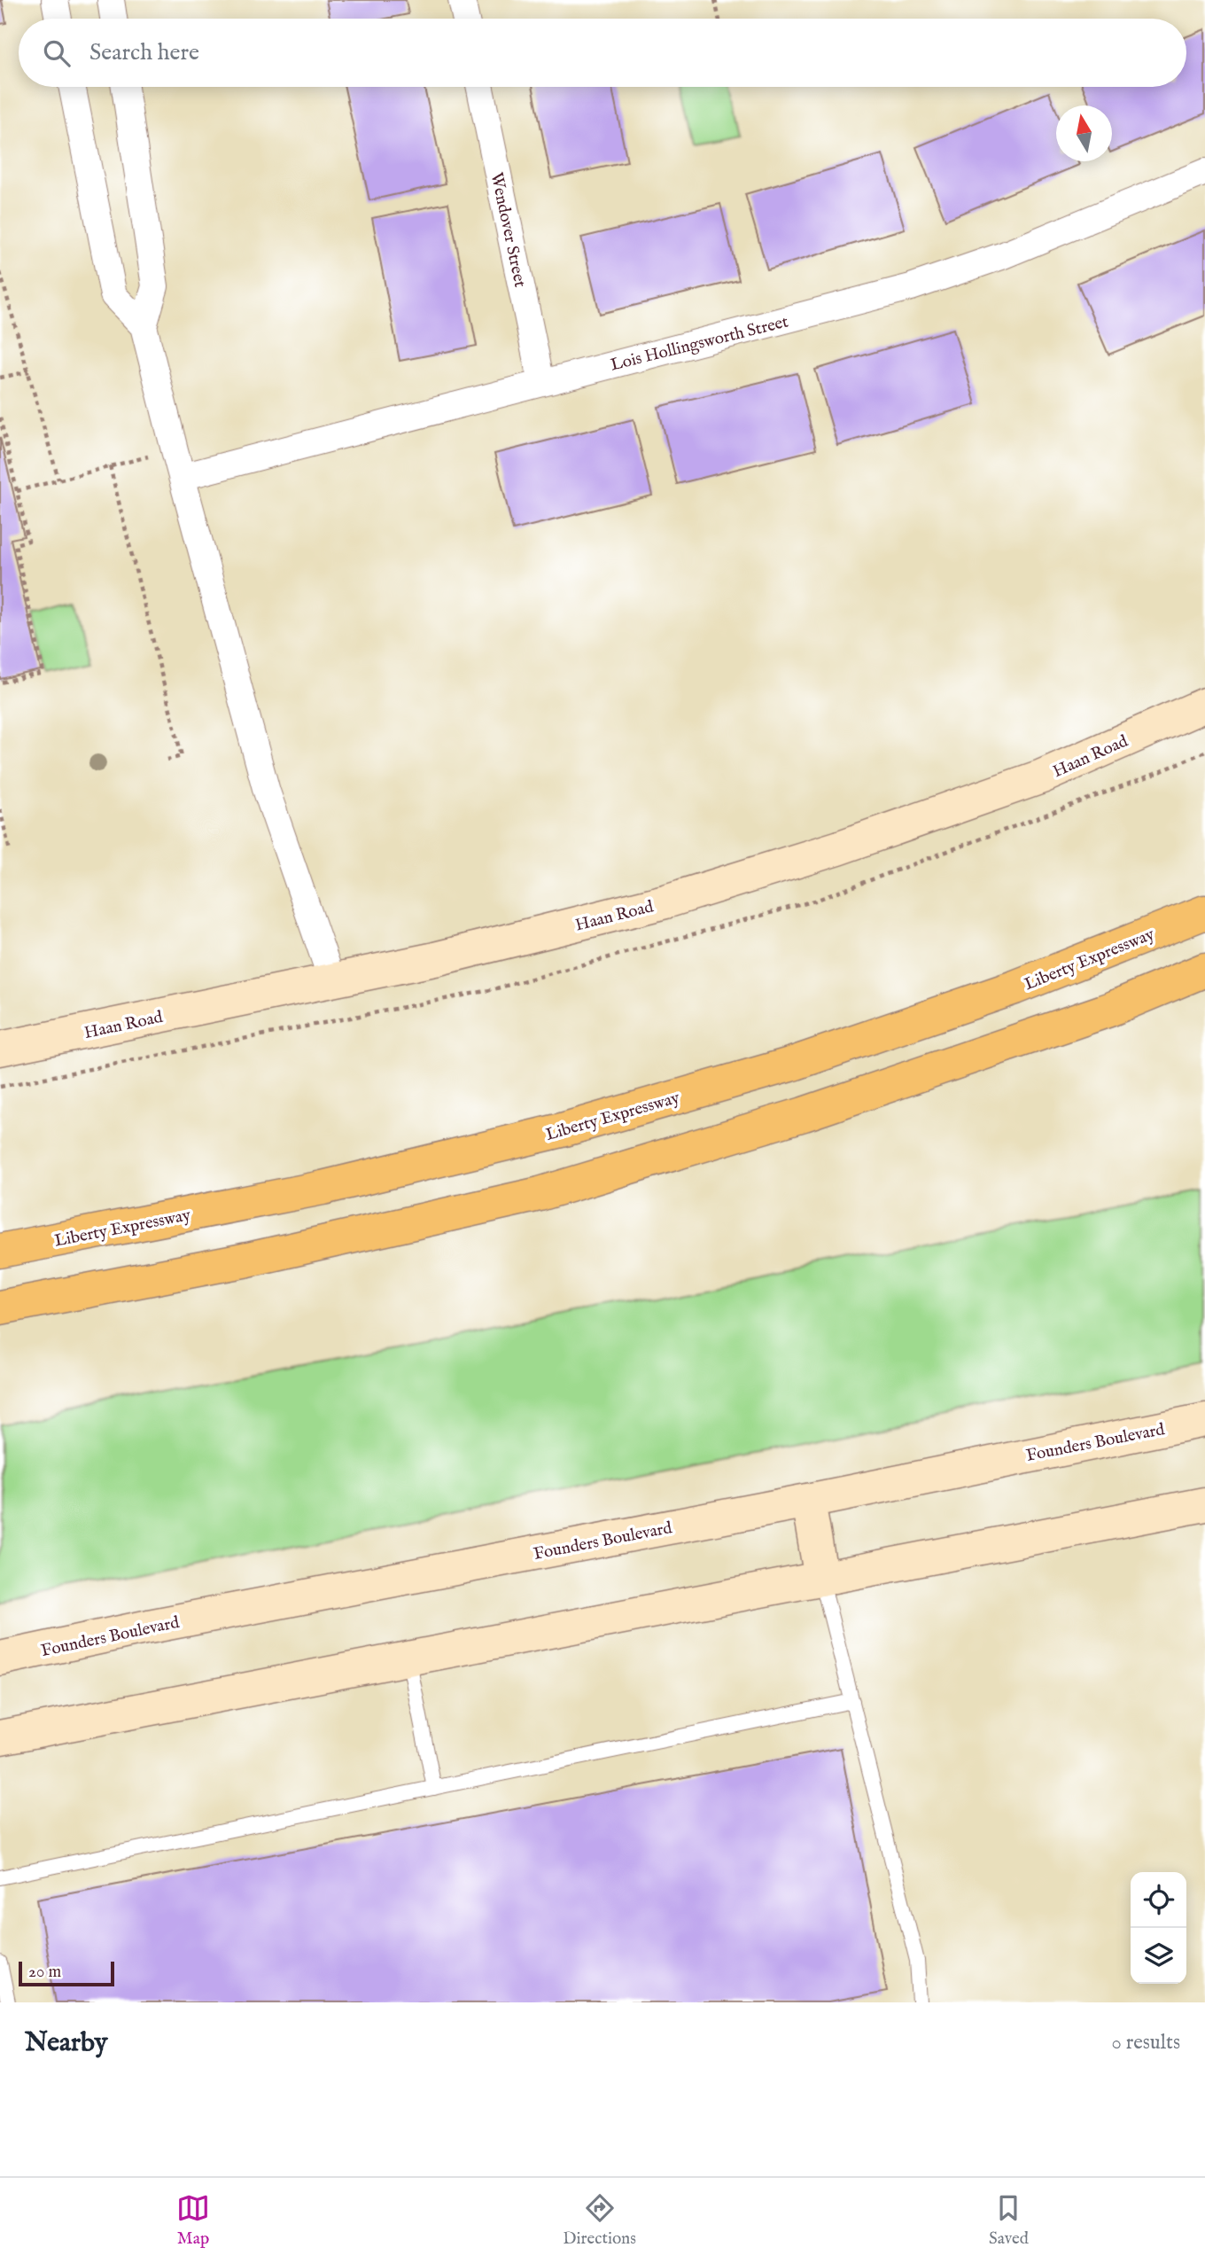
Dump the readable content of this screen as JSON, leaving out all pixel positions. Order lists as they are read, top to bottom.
{
  "streets": {
    "highway": ["Liberty Expressway"],
    "street": [
      "Wendover Street",
      "Lois Hollingsworth Street",
      "Haan Road",
      "Founders Boulevard"
    ]
  },
  "crossings": [
    ["Wendover Street", "Lois Hollingsworth Street"]
  ],
  "scale_bar": "20 m",
  "north": "top",
  "page": {
    "search": "Search here",
    "scale": "20 m",
    "heading": ["Nearby", "0 results"],
    "nav": ["Map", "Directions", "Saved"]
  }
}
